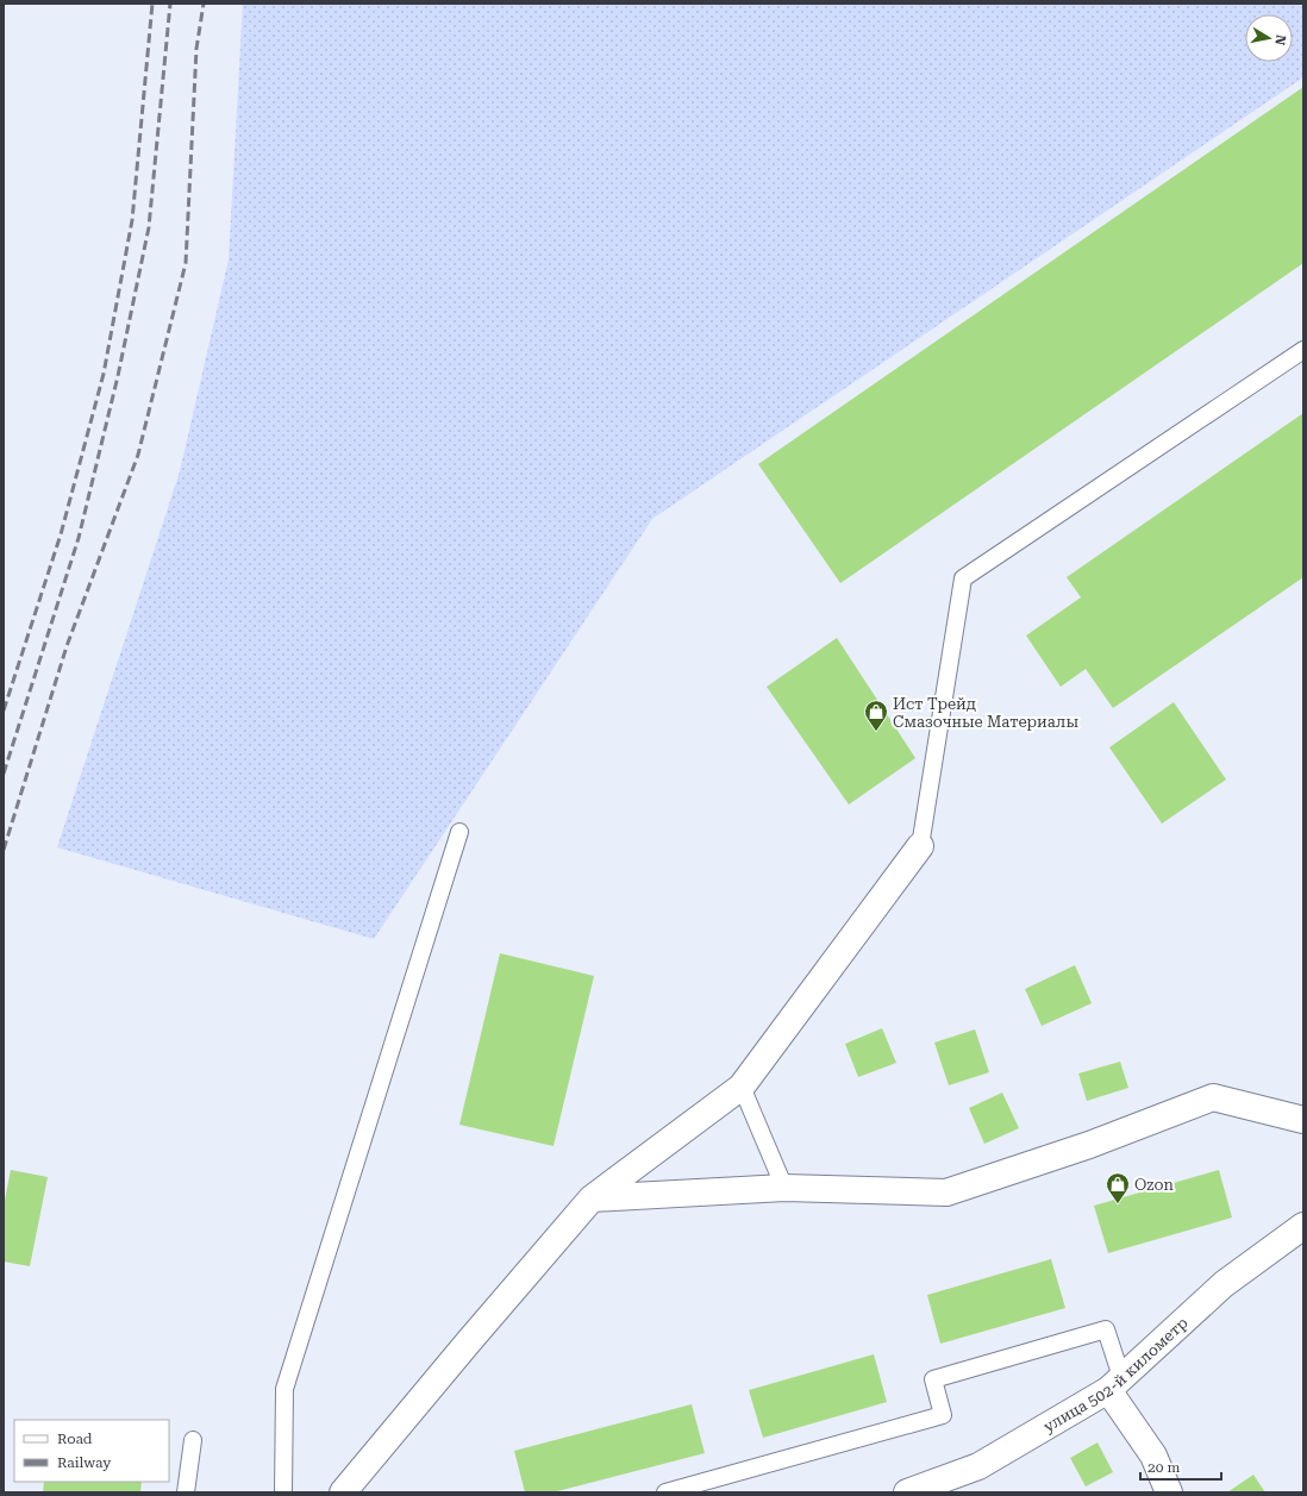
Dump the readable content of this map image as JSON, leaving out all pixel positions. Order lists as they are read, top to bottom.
{
  "streets": {
    "street": ["улица 502-й километр"]
  },
  "places": {
    "shop": ["Ист Трейд Смазочные Материалы", "Ozon"]
  },
  "legend": ["Road", "Railway"],
  "scale_bar": "20 m",
  "north": "right"
}
